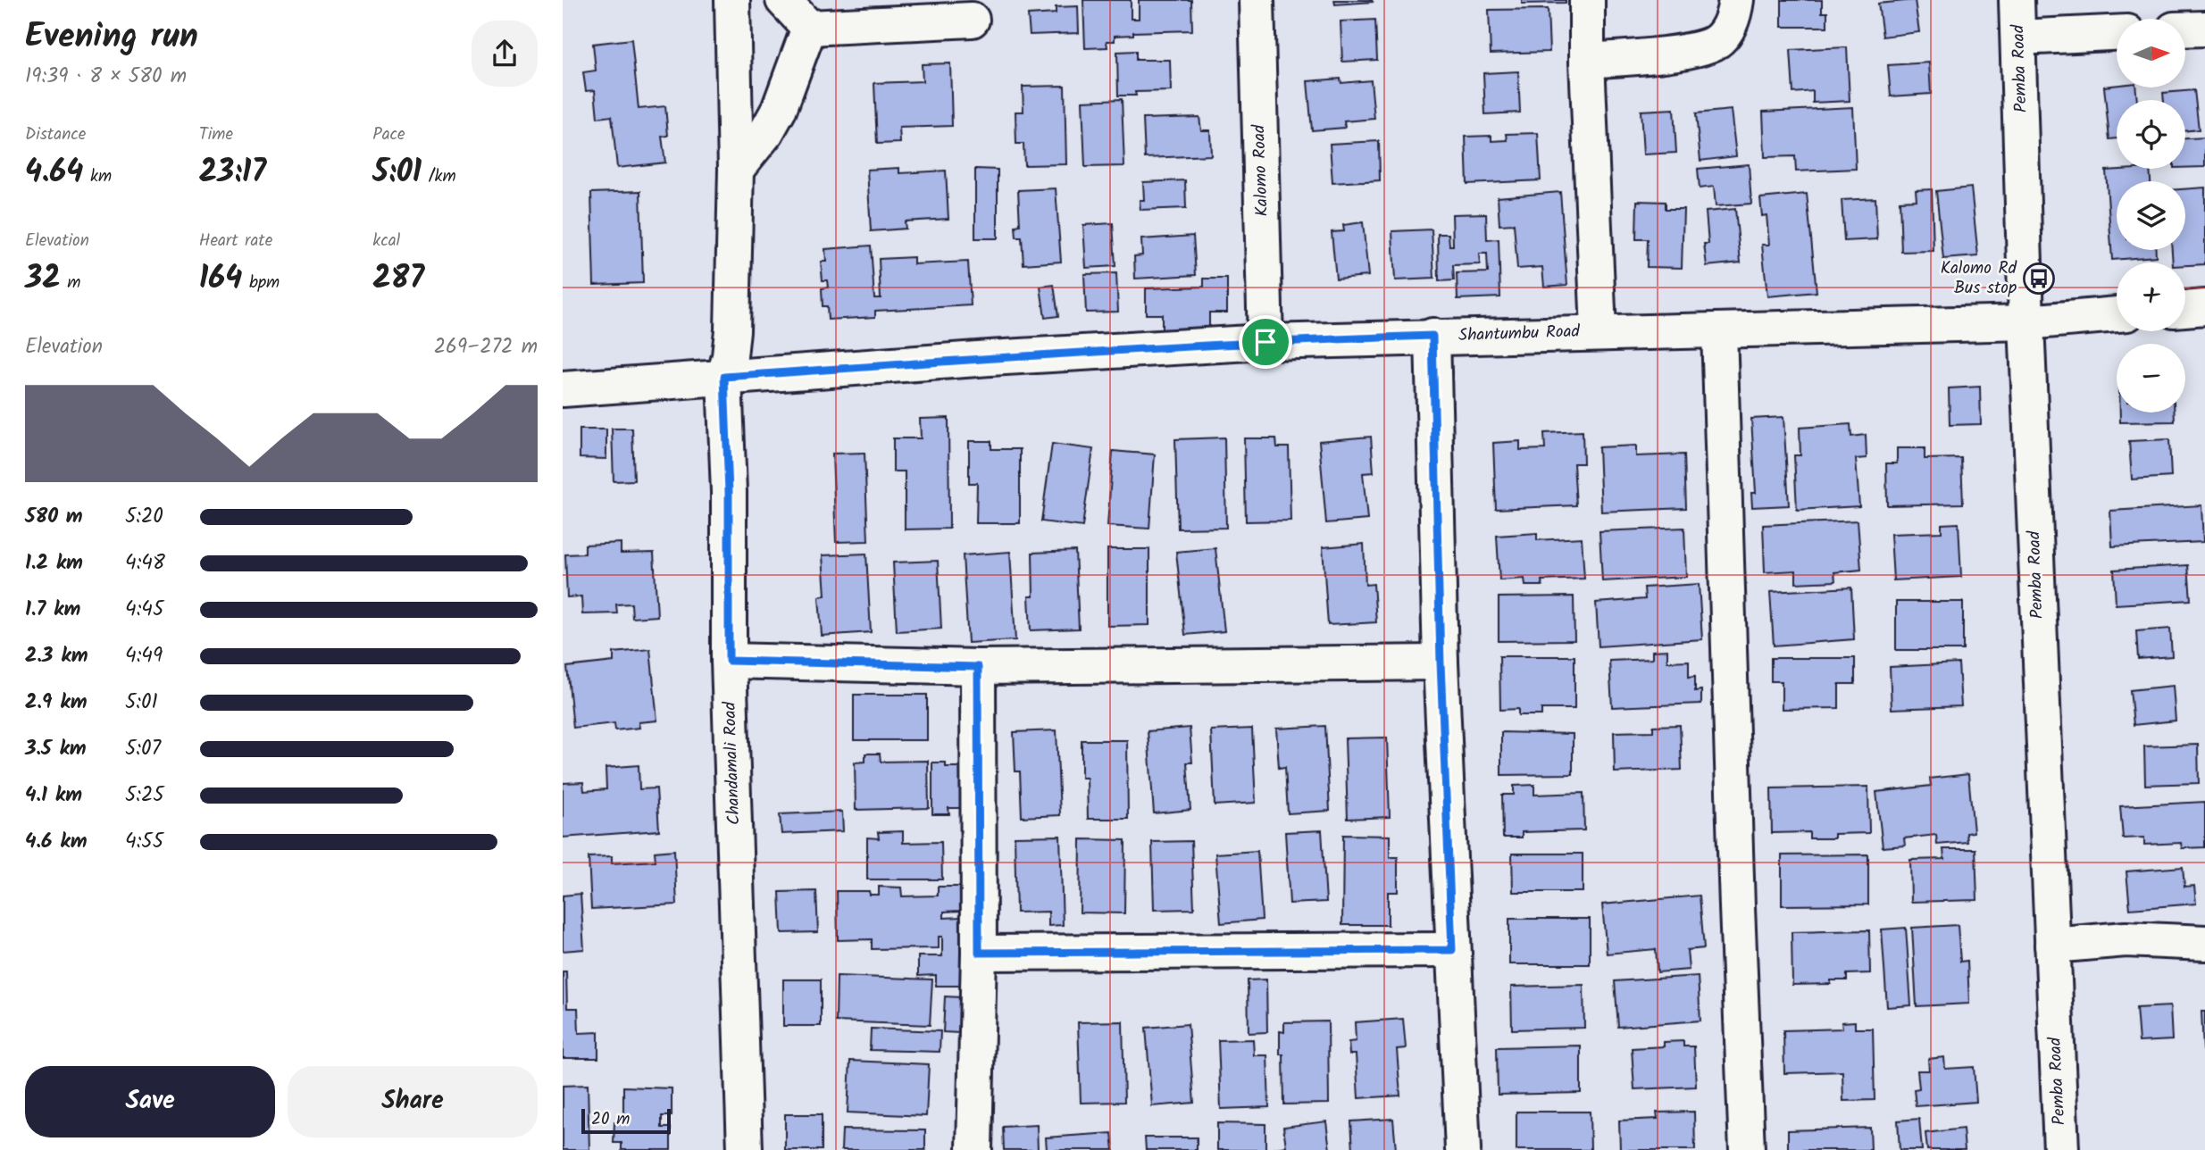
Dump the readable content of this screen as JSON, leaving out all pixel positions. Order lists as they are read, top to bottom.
{
  "streets": {
    "street": [
      "Pemba Road",
      "Kalomo Road",
      "Shantumbu Road",
      "Chandamali Road"
    ]
  },
  "crossings": [
    ["Pemba Road", "Shantumbu Road"],
    ["Kalomo Road", "Shantumbu Road"],
    ["Shantumbu Road", "Chandamali Road"]
  ],
  "places": {
    "bus stop": ["Kalomo Rd Bus stop"]
  },
  "scale_bar": "20 m",
  "north": "right",
  "page": {
    "heading": ["Evening run", "19:39 · 8 × 580 m"],
    "map_buttons": ["+", "−"],
    "stats": [
      ["Distance", "4.64 km"],
      ["Time", "23:17"],
      ["Pace", "5:01 /km"],
      ["Elevation", "32 m"],
      ["Heart rate", "164 bpm"],
      ["kcal", "287"]
    ],
    "chart": ["Elevation", "269–272 m"],
    "list": [
      {
        "name": "580 m",
        "note": "5:20"
      },
      {
        "name": "1.2 km",
        "note": "4:48"
      },
      {
        "name": "1.7 km",
        "note": "4:45"
      },
      {
        "name": "2.3 km",
        "note": "4:49"
      },
      {
        "name": "2.9 km",
        "note": "5:01"
      },
      {
        "name": "3.5 km",
        "note": "5:07"
      },
      {
        "name": "4.1 km",
        "note": "5:25"
      },
      {
        "name": "4.6 km",
        "note": "4:55"
      }
    ],
    "buttons": ["Save", "Share"],
    "scale": "20 m"
  }
}
